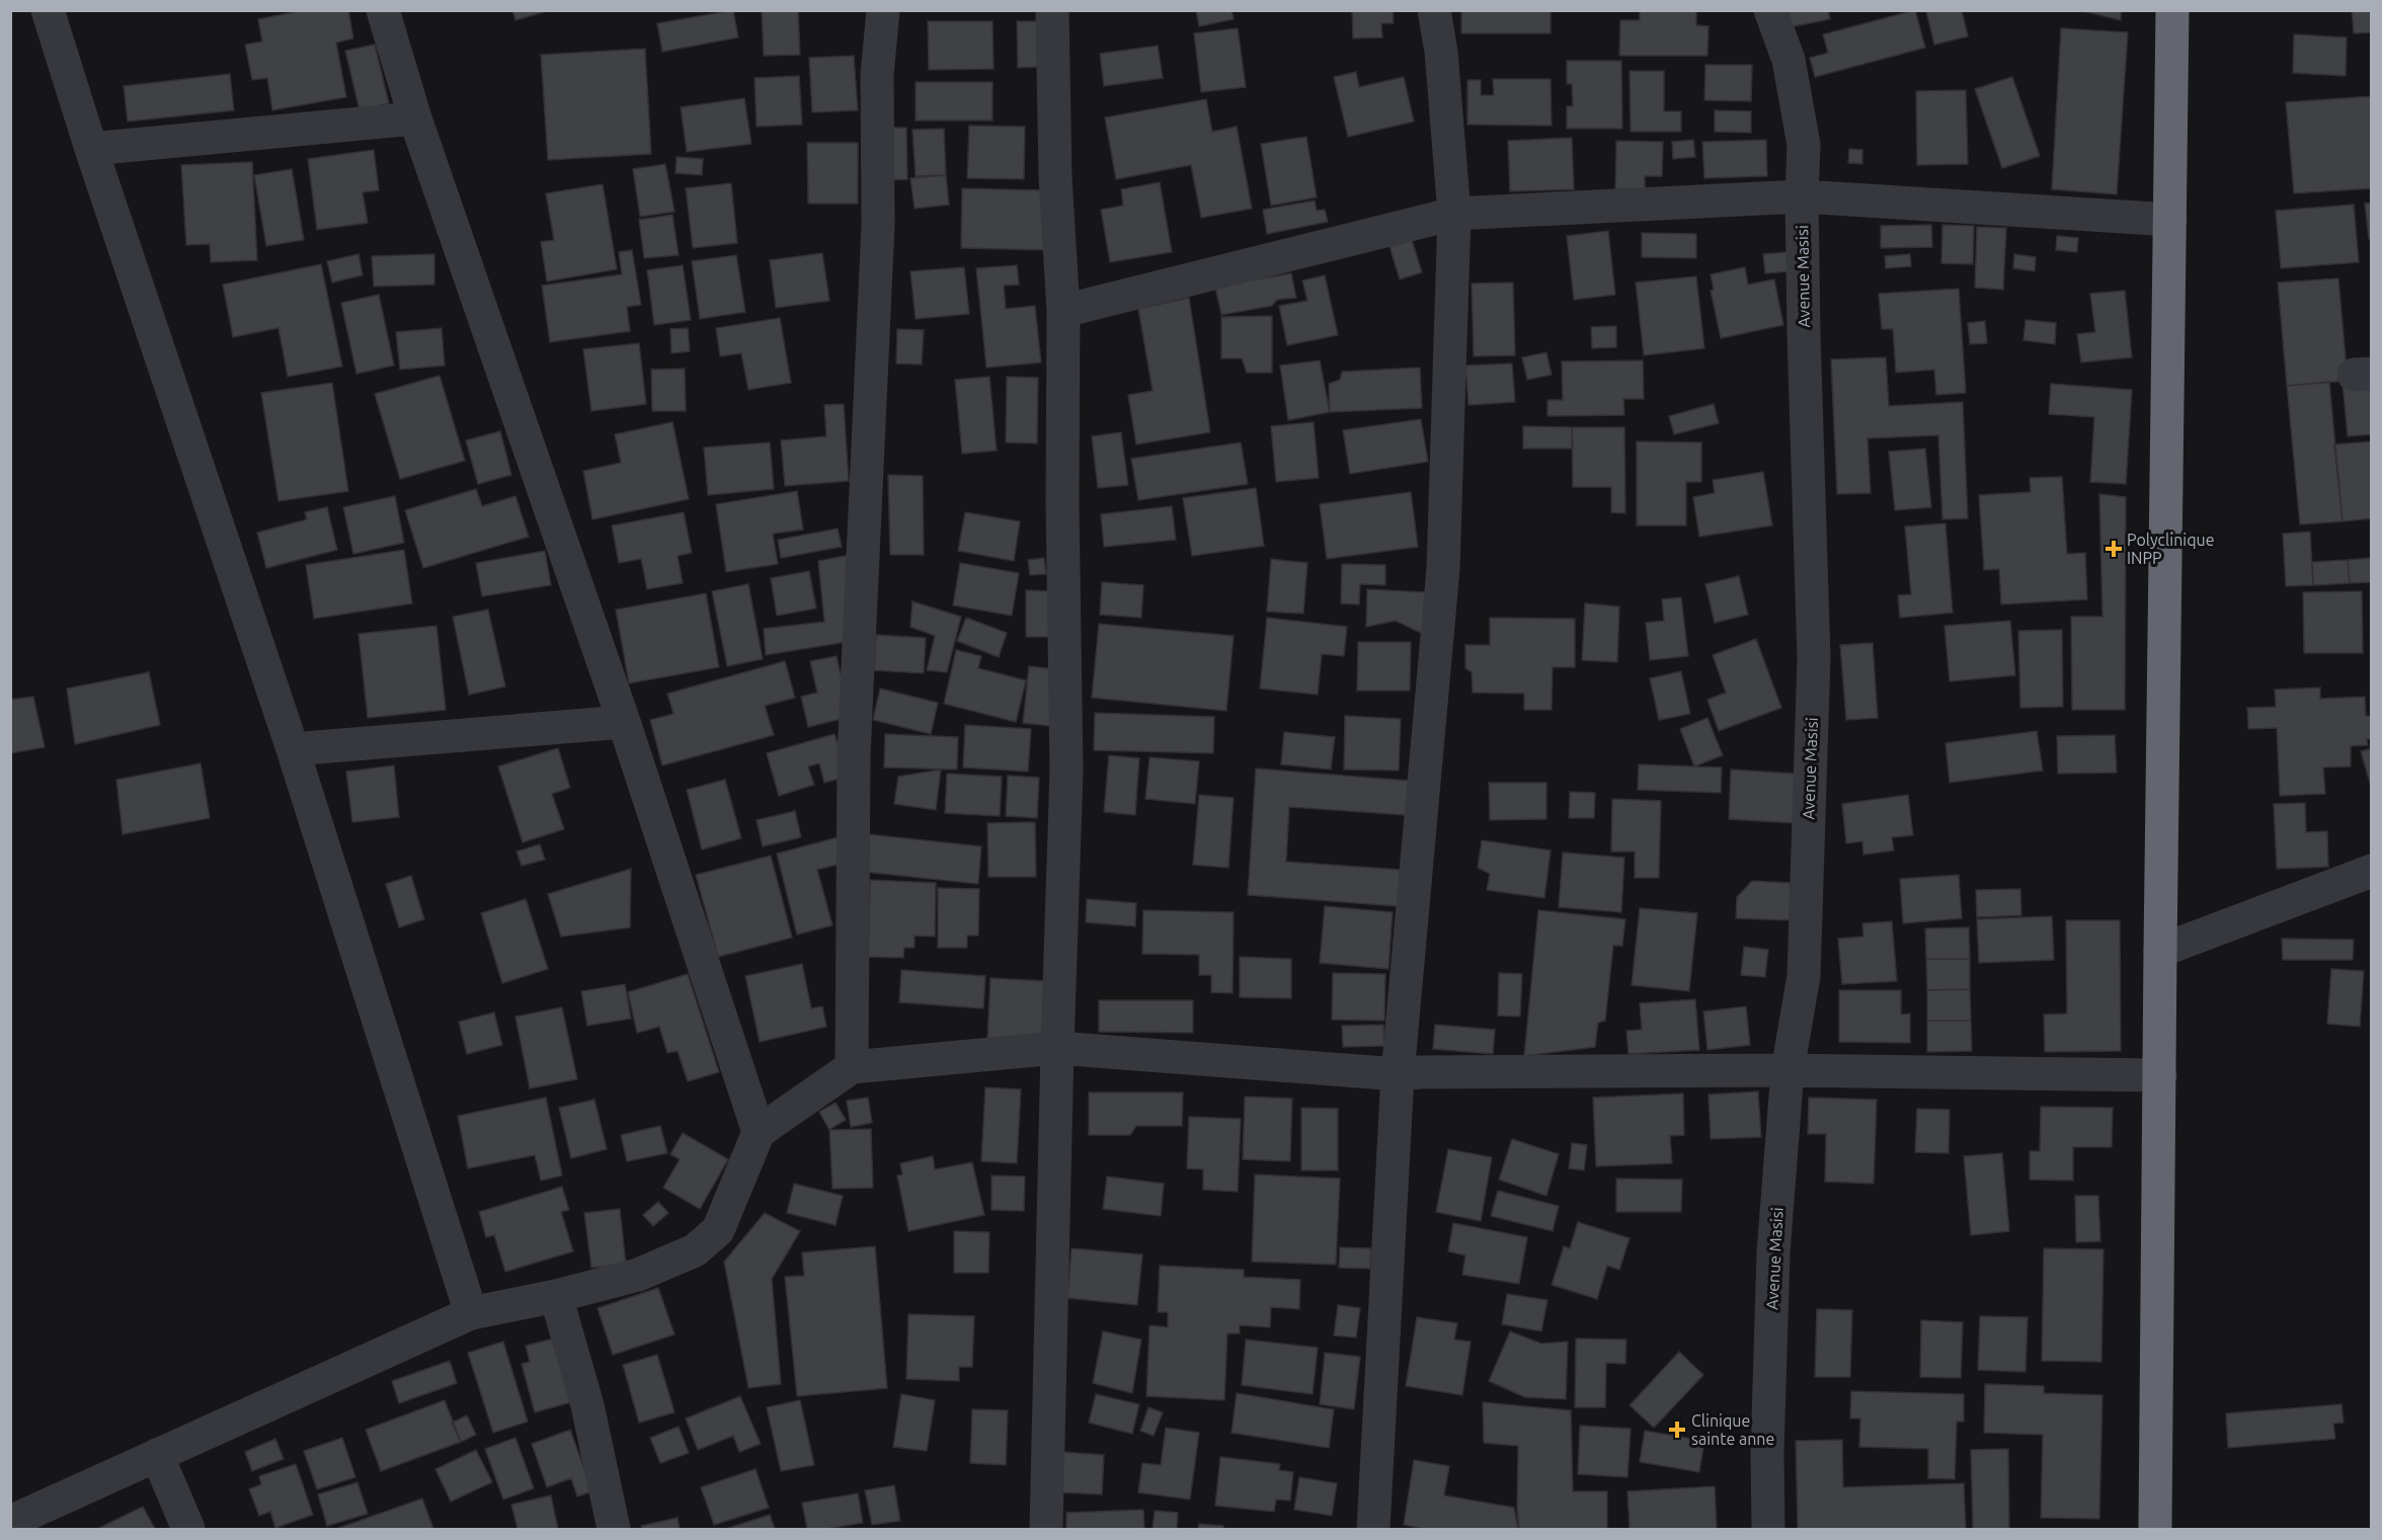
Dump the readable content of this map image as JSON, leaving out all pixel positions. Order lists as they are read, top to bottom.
{
  "streets": {
    "street": ["Avenue Masisi"]
  },
  "places": {
    "health": ["Polyclinique INPP", "Clinique sainte anne"]
  }
}
